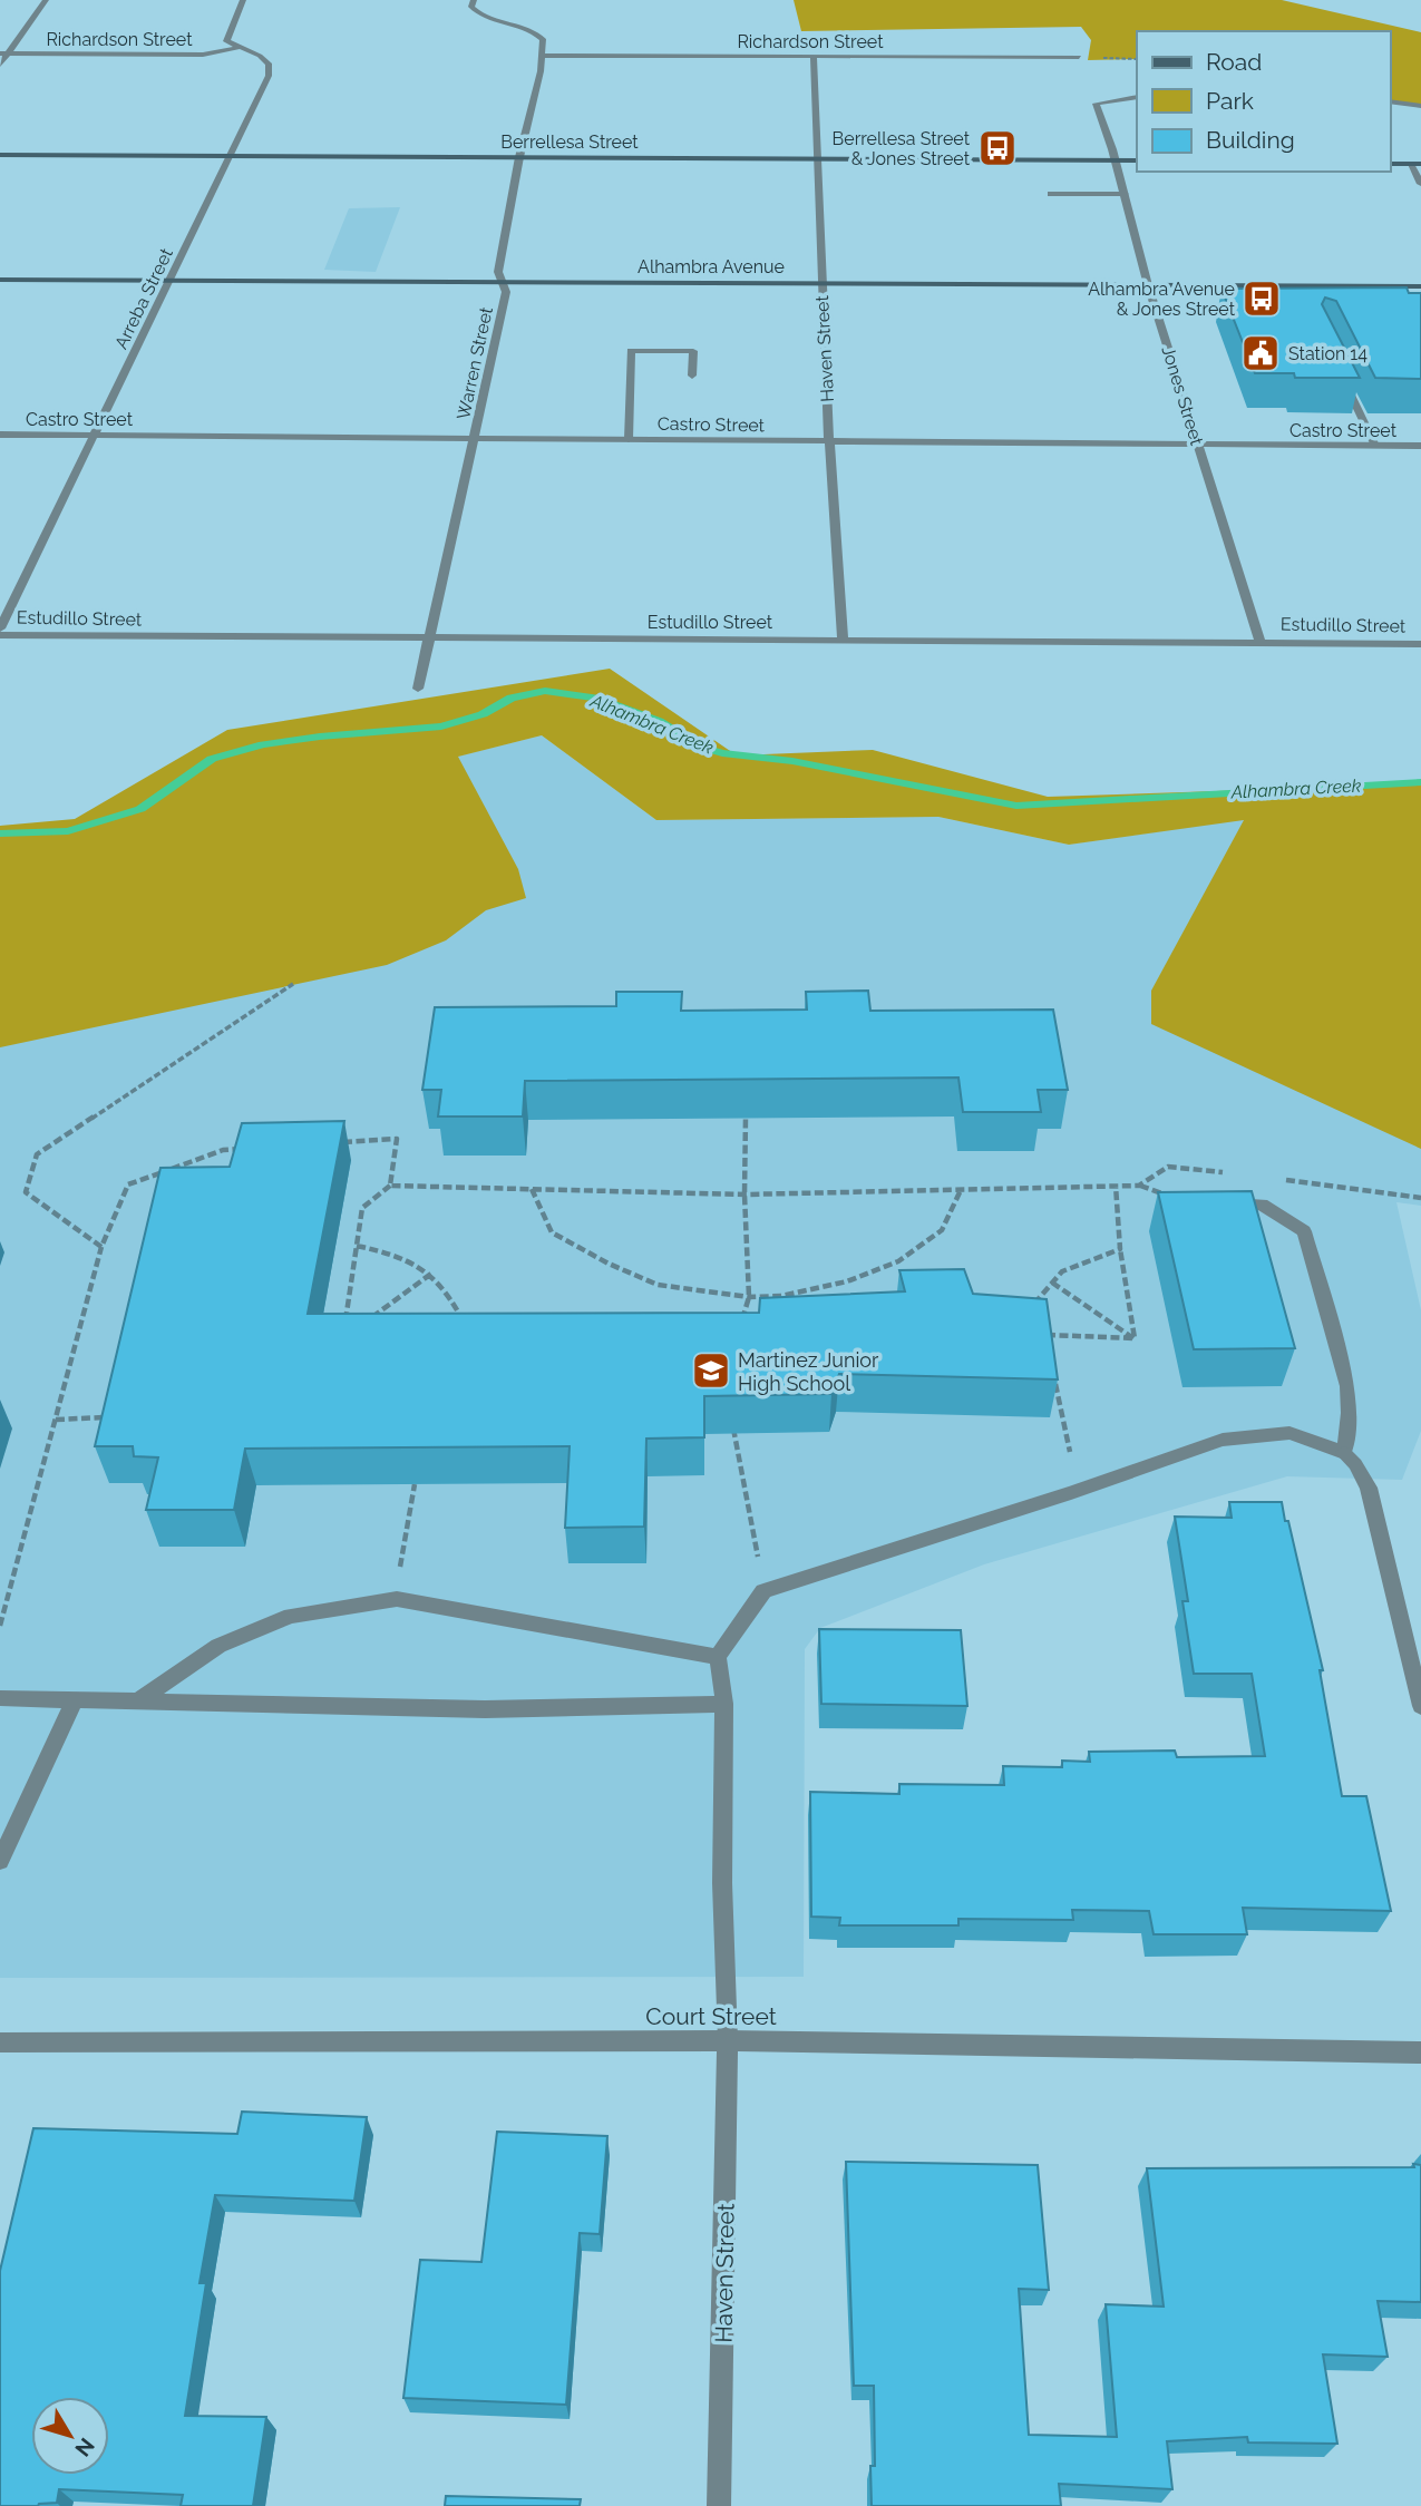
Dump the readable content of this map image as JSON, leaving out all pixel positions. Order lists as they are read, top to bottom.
{
  "streets": {
    "main road": ["Berrellesa Street", "Alhambra Avenue"],
    "street": [
      "Richardson Street",
      "Arreba Street",
      "Haven Street",
      "Warren Street",
      "Jones Street",
      "Castro Street",
      "Estudillo Street",
      "Court Street"
    ]
  },
  "crossings": [
    ["Richardson Street", "Arreba Street"],
    ["Richardson Street", "Haven Street"],
    ["Richardson Street", "Warren Street"],
    ["Berrellesa Street", "Arreba Street"],
    ["Berrellesa Street", "Haven Street"],
    ["Berrellesa Street", "Warren Street"],
    ["Berrellesa Street", "Jones Street"],
    ["Alhambra Avenue", "Arreba Street"],
    ["Alhambra Avenue", "Haven Street"],
    ["Alhambra Avenue", "Warren Street"],
    ["Alhambra Avenue", "Jones Street"],
    ["Arreba Street", "Castro Street"],
    ["Haven Street", "Castro Street"],
    ["Haven Street", "Estudillo Street"],
    ["Haven Street", "Court Street"],
    ["Warren Street", "Castro Street"],
    ["Warren Street", "Estudillo Street"],
    ["Jones Street", "Castro Street"],
    ["Jones Street", "Estudillo Street"]
  ],
  "water": ["Alhambra Creek"],
  "places": {
    "bus stop": ["Berrellesa Street & Jones Street", "Alhambra Avenue & Jones Street"],
    "public building": ["Station 14"],
    "school or university": ["Martinez Junior High School"]
  },
  "legend": ["Road", "Park", "Building"],
  "north": "bottom right"
}
